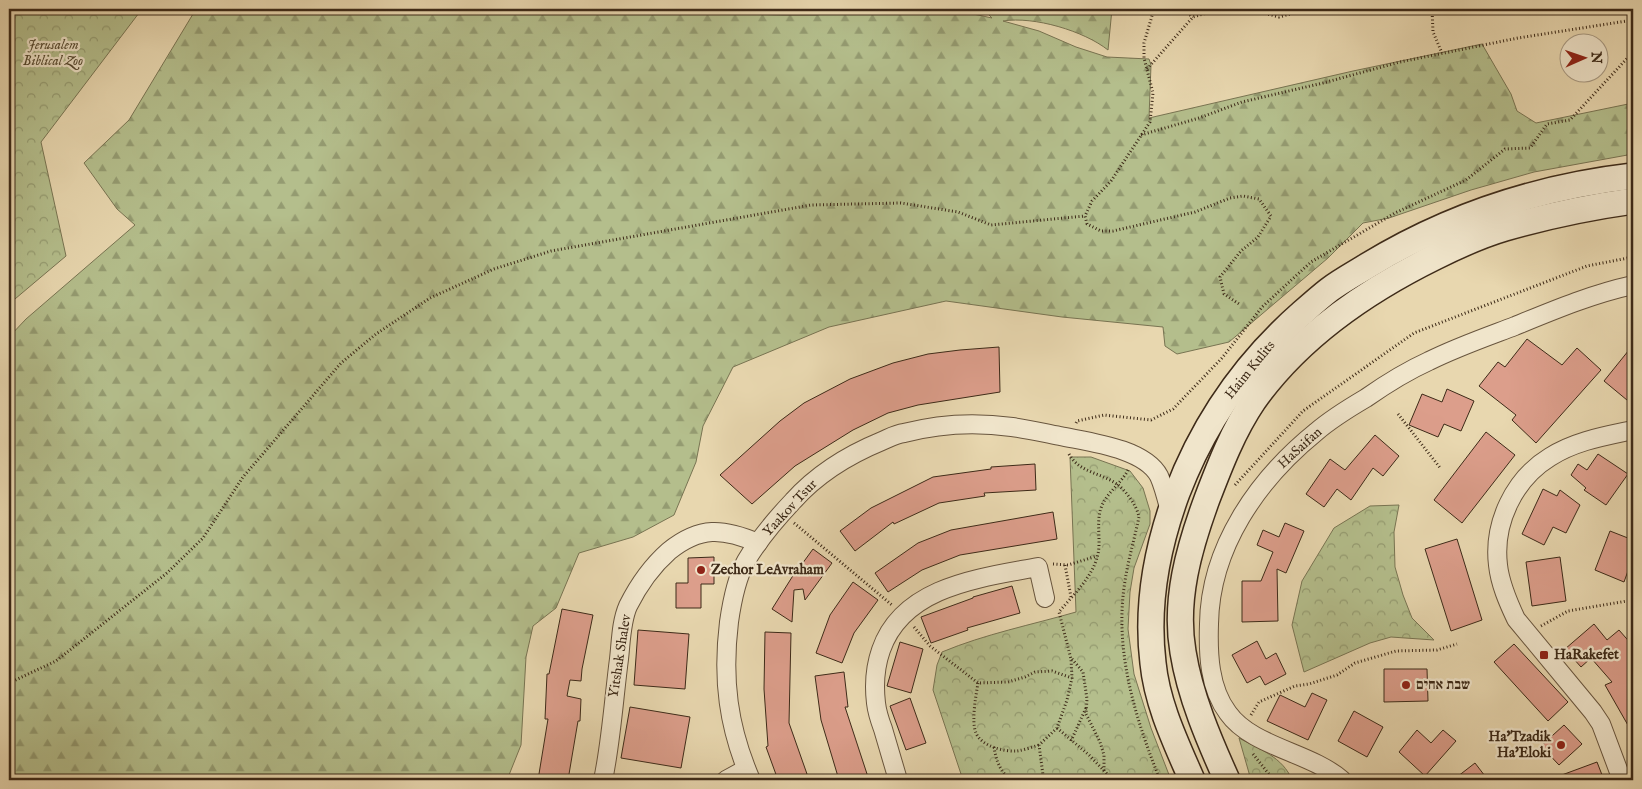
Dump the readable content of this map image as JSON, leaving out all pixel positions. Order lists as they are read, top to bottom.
{
  "streets": {
    "main road": ["Haim Kulits"],
    "street": ["HaSaifan", "Yaakov Tsur", "Yitshak Shalev"]
  },
  "crossings": [
    ["Haim Kulits", "Yaakov Tsur"],
    ["Yaakov Tsur", "Yitshak Shalev"]
  ],
  "parks": ["Jerusalem Biblical Zoo"],
  "places": {
    "other": ["Zechor LeAvraham", "שבת אחים", "Ha'Tzadik Ha'Eloki"],
    "transit": ["HaRakefet"]
  },
  "north": "right"
}
